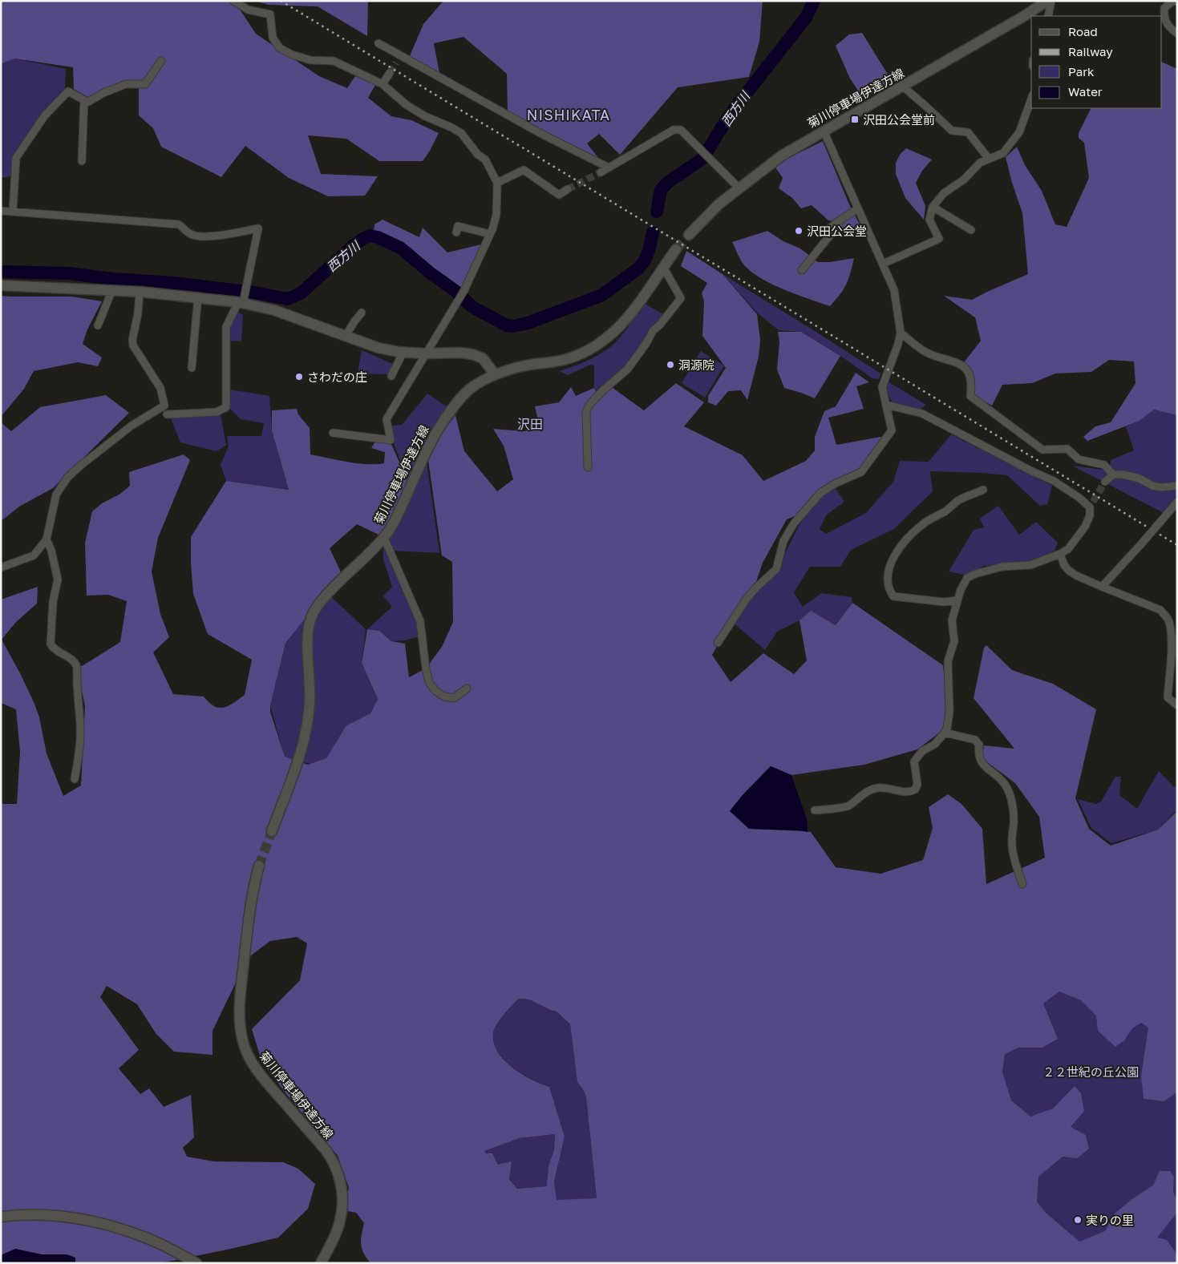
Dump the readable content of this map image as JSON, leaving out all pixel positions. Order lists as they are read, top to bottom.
{
  "streets": {
    "main road": ["菊川停車場伊達方線"]
  },
  "districts": ["NISHIKATA", "沢田"],
  "water": ["西方川"],
  "parks": ["２２世紀の丘公園"],
  "places": {
    "transit": ["沢田公会堂前"],
    "other": [
      "沢田公会堂",
      "洞源院",
      "さわだの庄",
      "実りの里"
    ]
  },
  "legend": [
    "Road",
    "Railway",
    "Park",
    "Water"
  ]
}
